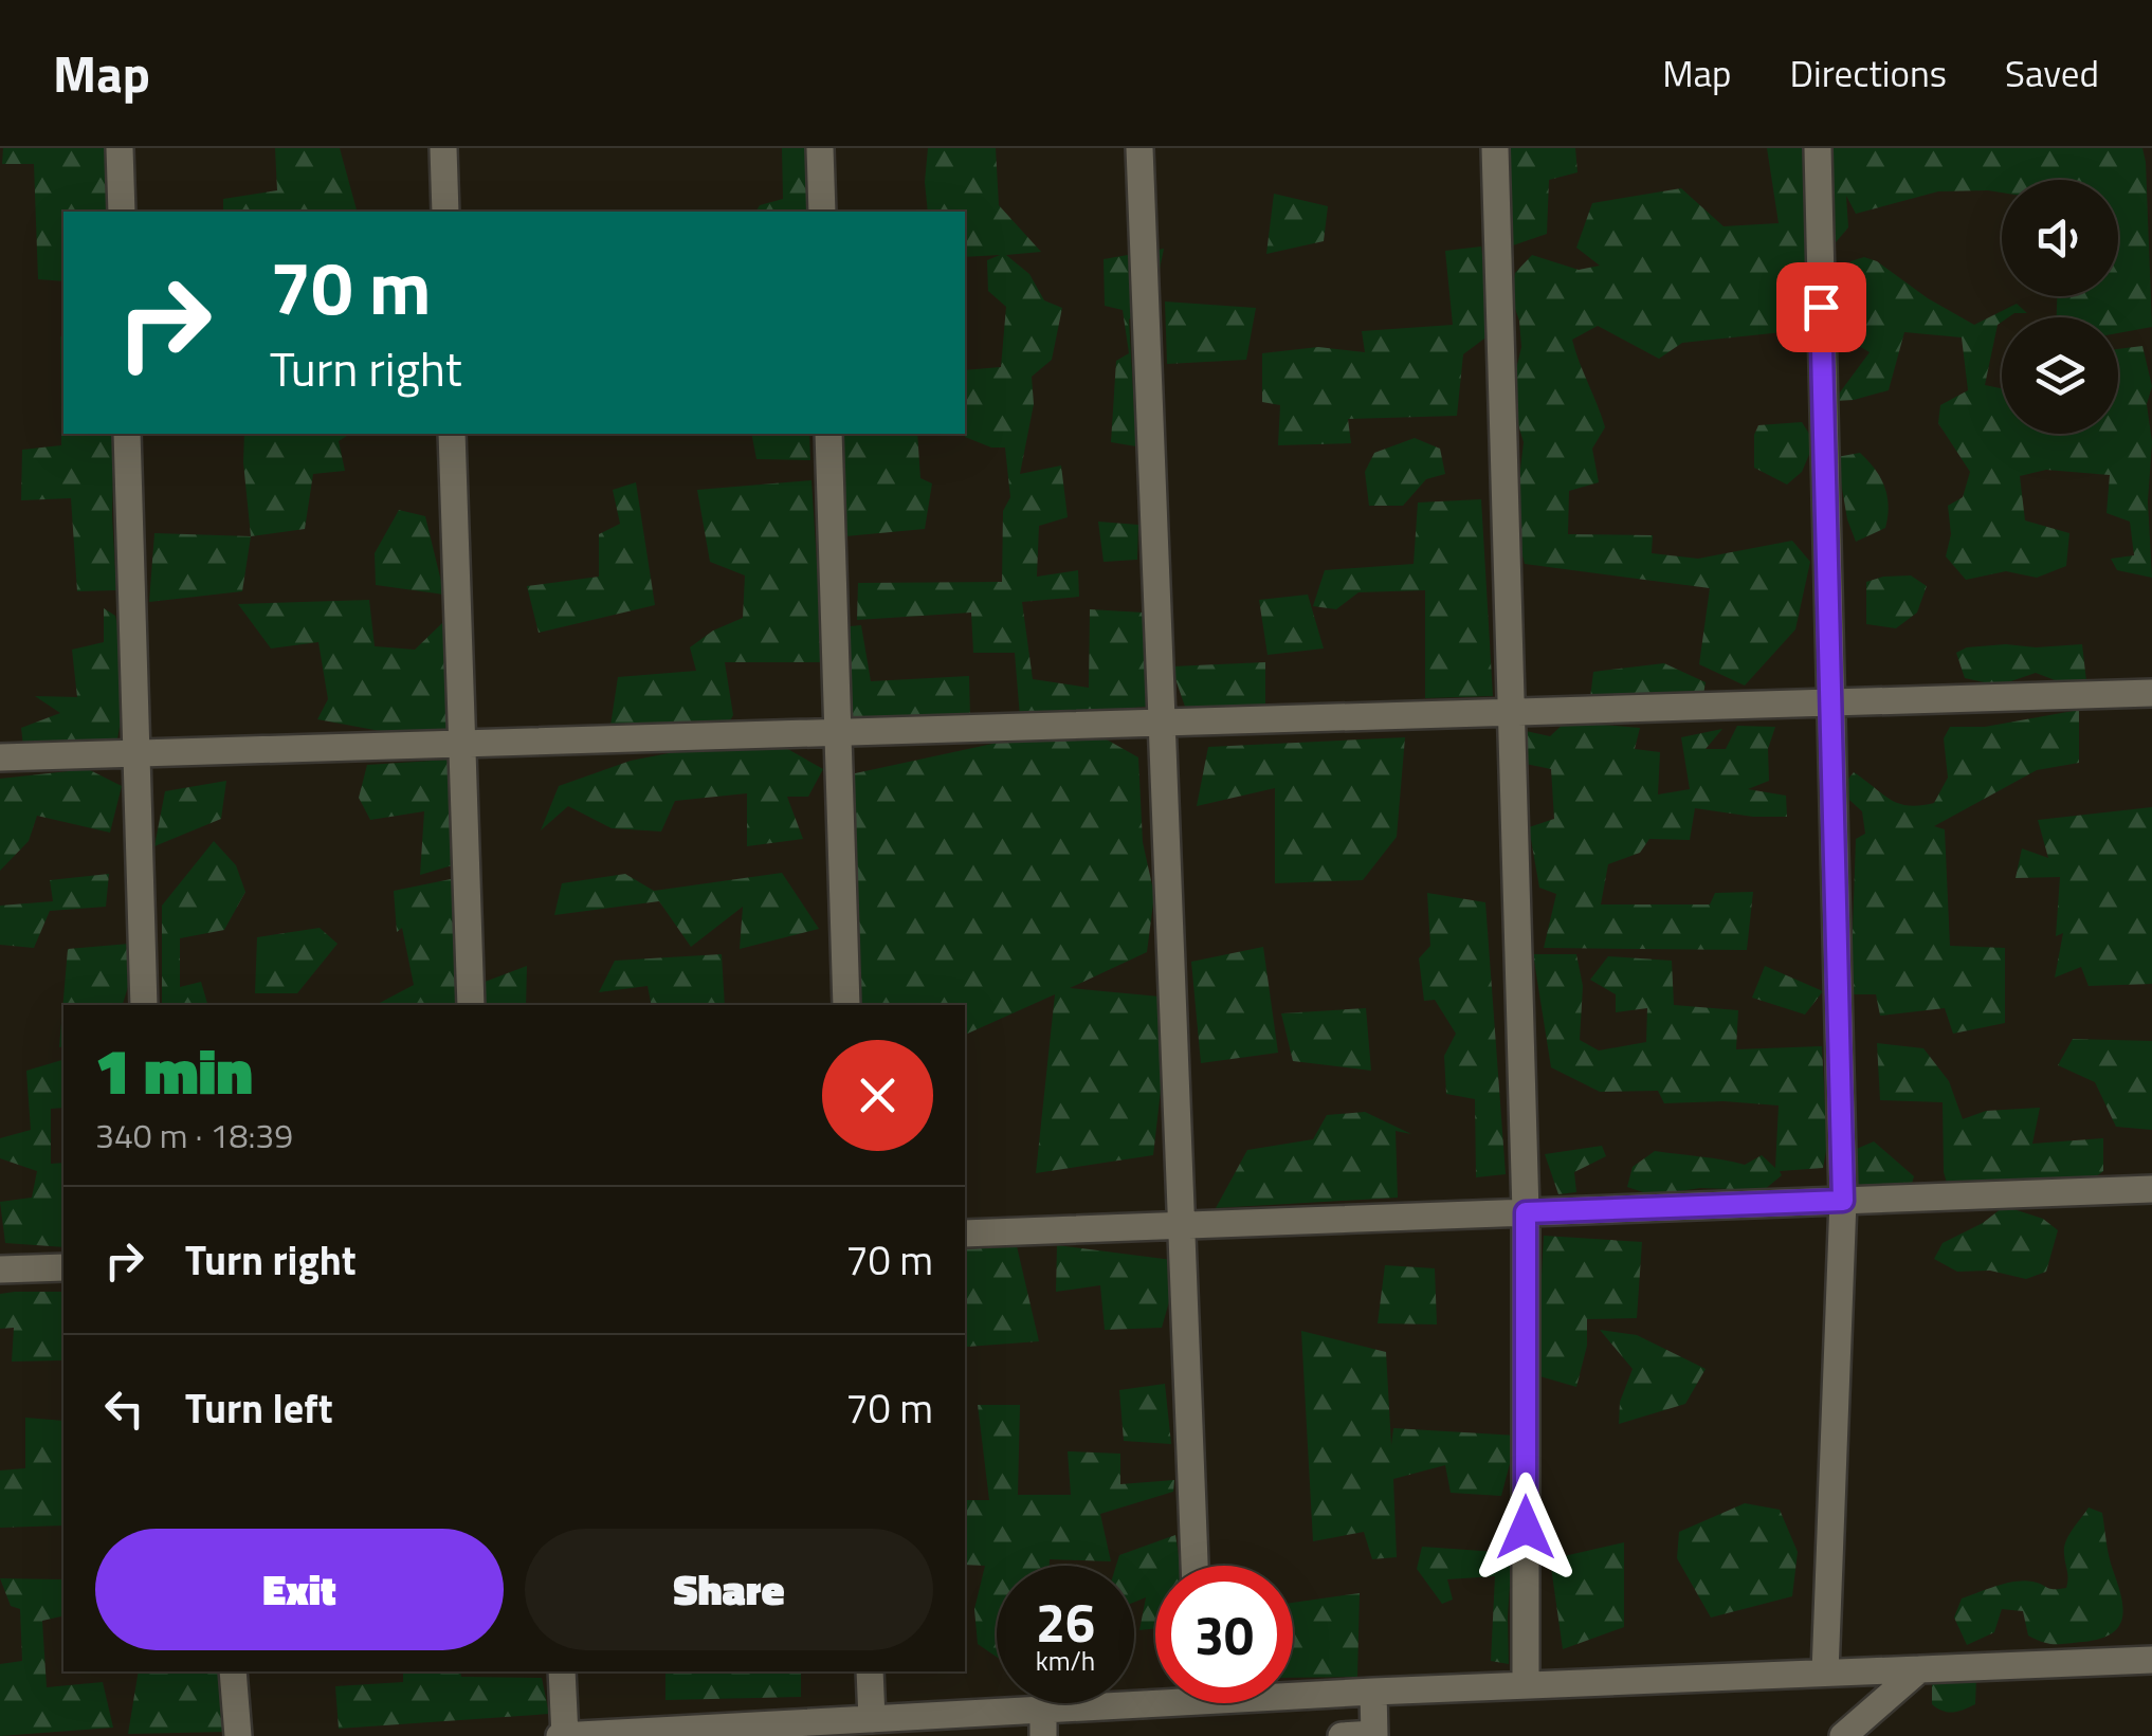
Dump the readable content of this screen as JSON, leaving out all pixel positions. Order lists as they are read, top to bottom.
{
  "page": {
    "header": "Map",
    "nav": ["Map", "Directions", "Saved"],
    "turn": ["70 m", "Turn right"],
    "heading": ["1 min", "340 m · 18:39"],
    "list": [
      {
        "name": "Turn right",
        "value": "70 m"
      },
      {
        "name": "Turn left",
        "value": "70 m"
      }
    ],
    "buttons": ["Exit", "Share"],
    "speed": "26 km/h",
    "limit": "30"
  }
}
